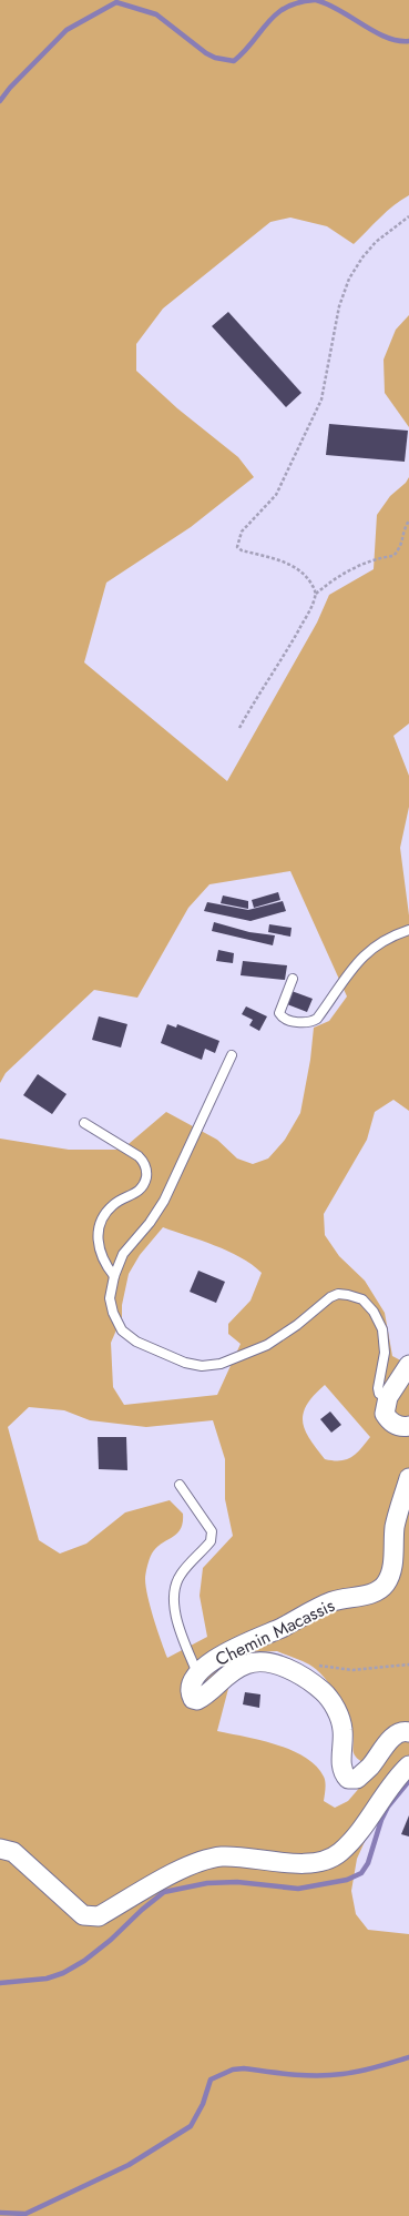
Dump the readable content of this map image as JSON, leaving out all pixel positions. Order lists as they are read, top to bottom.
{
  "streets": {
    "street": ["Chemin Macassis"]
  }
}
